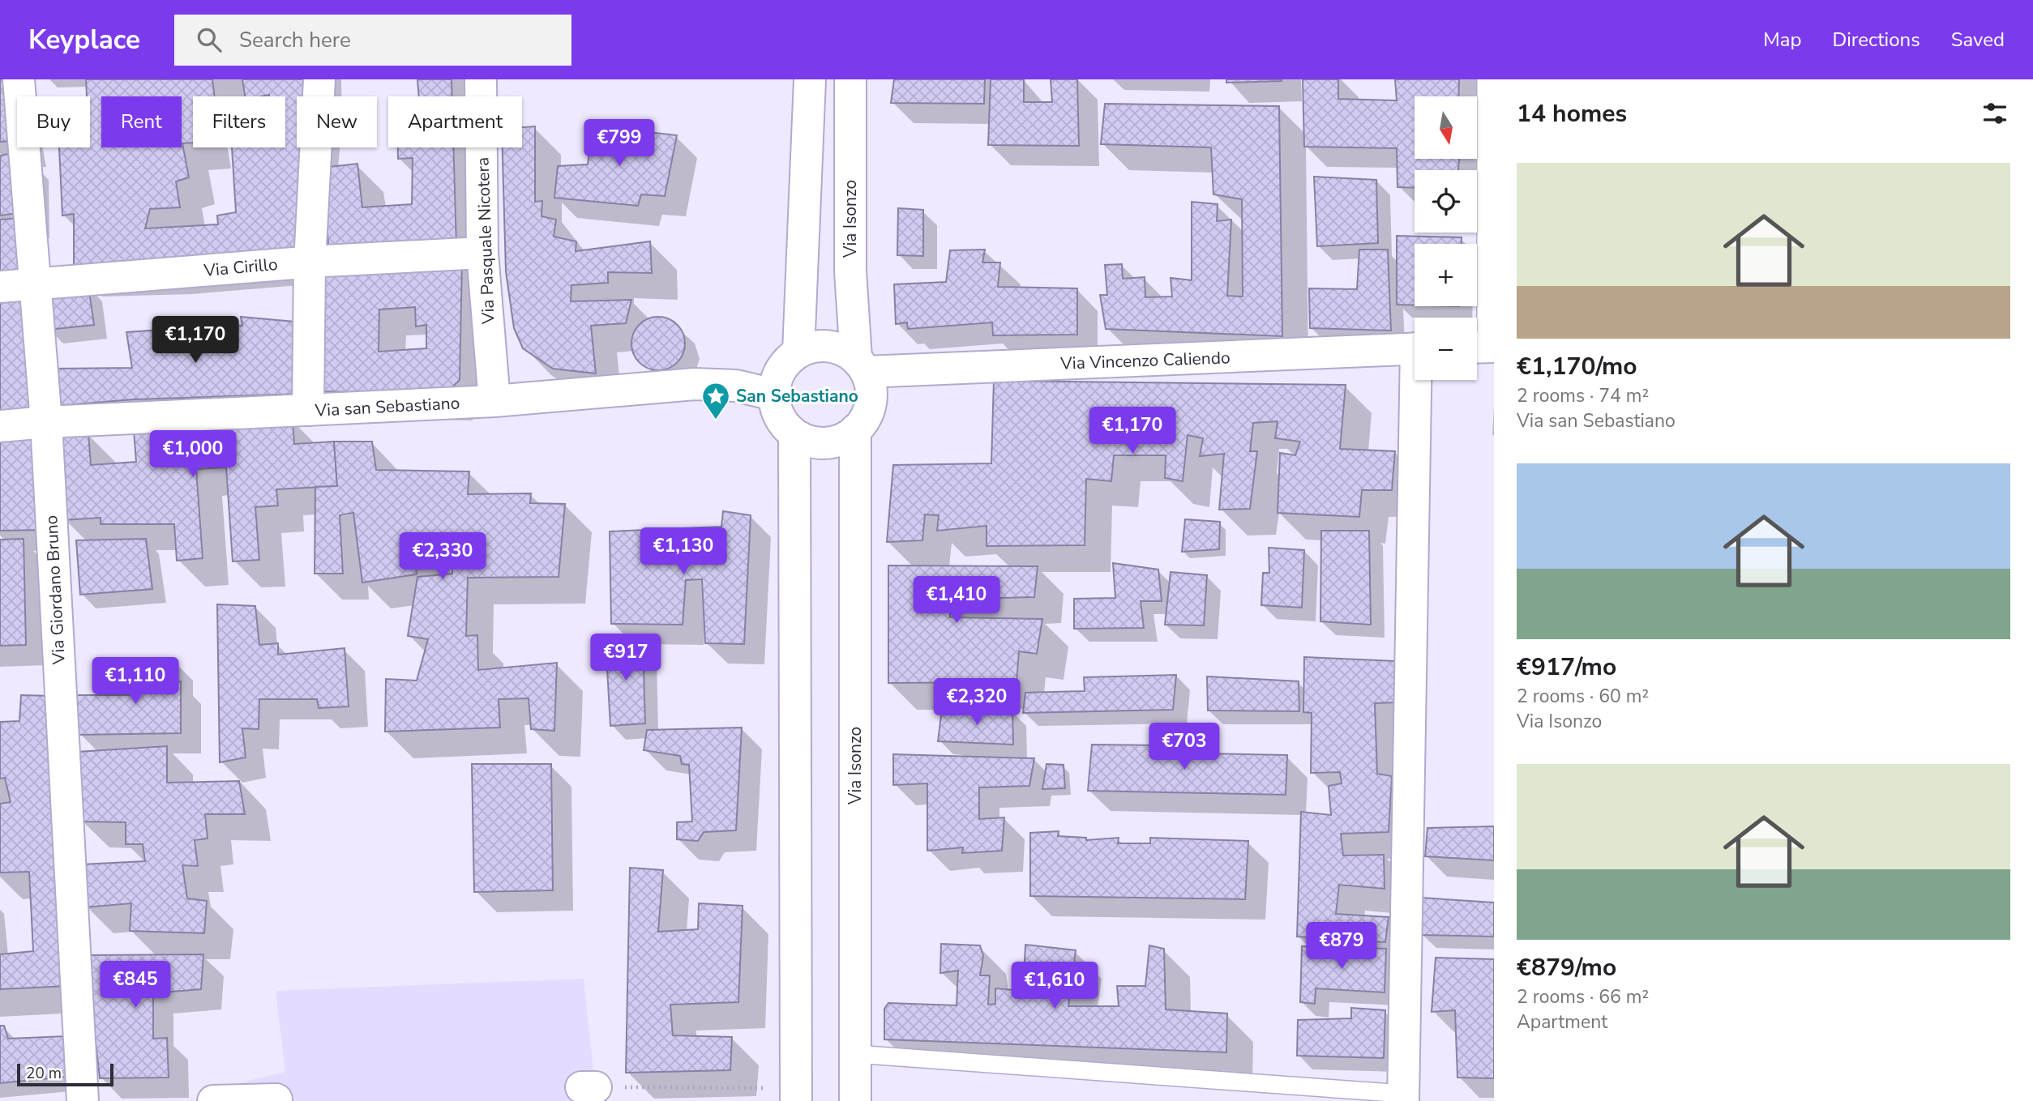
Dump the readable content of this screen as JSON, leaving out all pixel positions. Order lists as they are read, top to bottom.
{
  "streets": {
    "street": [
      "Via Isonzo",
      "Via Pasquale Nicotera",
      "Via Cirillo",
      "Via Vincenzo Caliendo",
      "Via san Sebastiano",
      "Via Giordano Bruno"
    ]
  },
  "crossings": [
    ["Via Isonzo", "Via Vincenzo Caliendo"],
    ["Via Isonzo", "Via san Sebastiano"],
    ["Via Pasquale Nicotera", "Via Cirillo"],
    ["Via Pasquale Nicotera", "Via san Sebastiano"],
    ["Via Cirillo", "Via Giordano Bruno"],
    ["Via Vincenzo Caliendo", "Via san Sebastiano"],
    ["Via san Sebastiano", "Via Giordano Bruno"]
  ],
  "places": {
    "place": ["San Sebastiano"]
  },
  "scale_bar": "20 m",
  "north": "bottom",
  "page": {
    "header": "Keyplace",
    "search": "Search here",
    "nav": ["Map", "Directions", "Saved"],
    "heading": "14 homes",
    "map_buttons": ["+", "−"],
    "chip": [
      "Buy",
      "Rent",
      "Filters",
      "New",
      "Apartment"
    ],
    "price": [
      "€799",
      "€1,170",
      "€1,170",
      "€1,000",
      "€1,130",
      "€2,330",
      "€1,410",
      "€917",
      "€1,110",
      "€2,320",
      "€703",
      "€879",
      "€845",
      "€1,610"
    ],
    "list": [
      {
        "name": "€1,170/mo",
        "note": "2 rooms · 74 m² · Via san Sebastiano"
      },
      {
        "name": "€917/mo",
        "note": "2 rooms · 60 m² · Via Isonzo"
      },
      {
        "name": "€879/mo",
        "note": "2 rooms · 66 m² · Apartment"
      }
    ],
    "scale": "20 m"
  }
}
